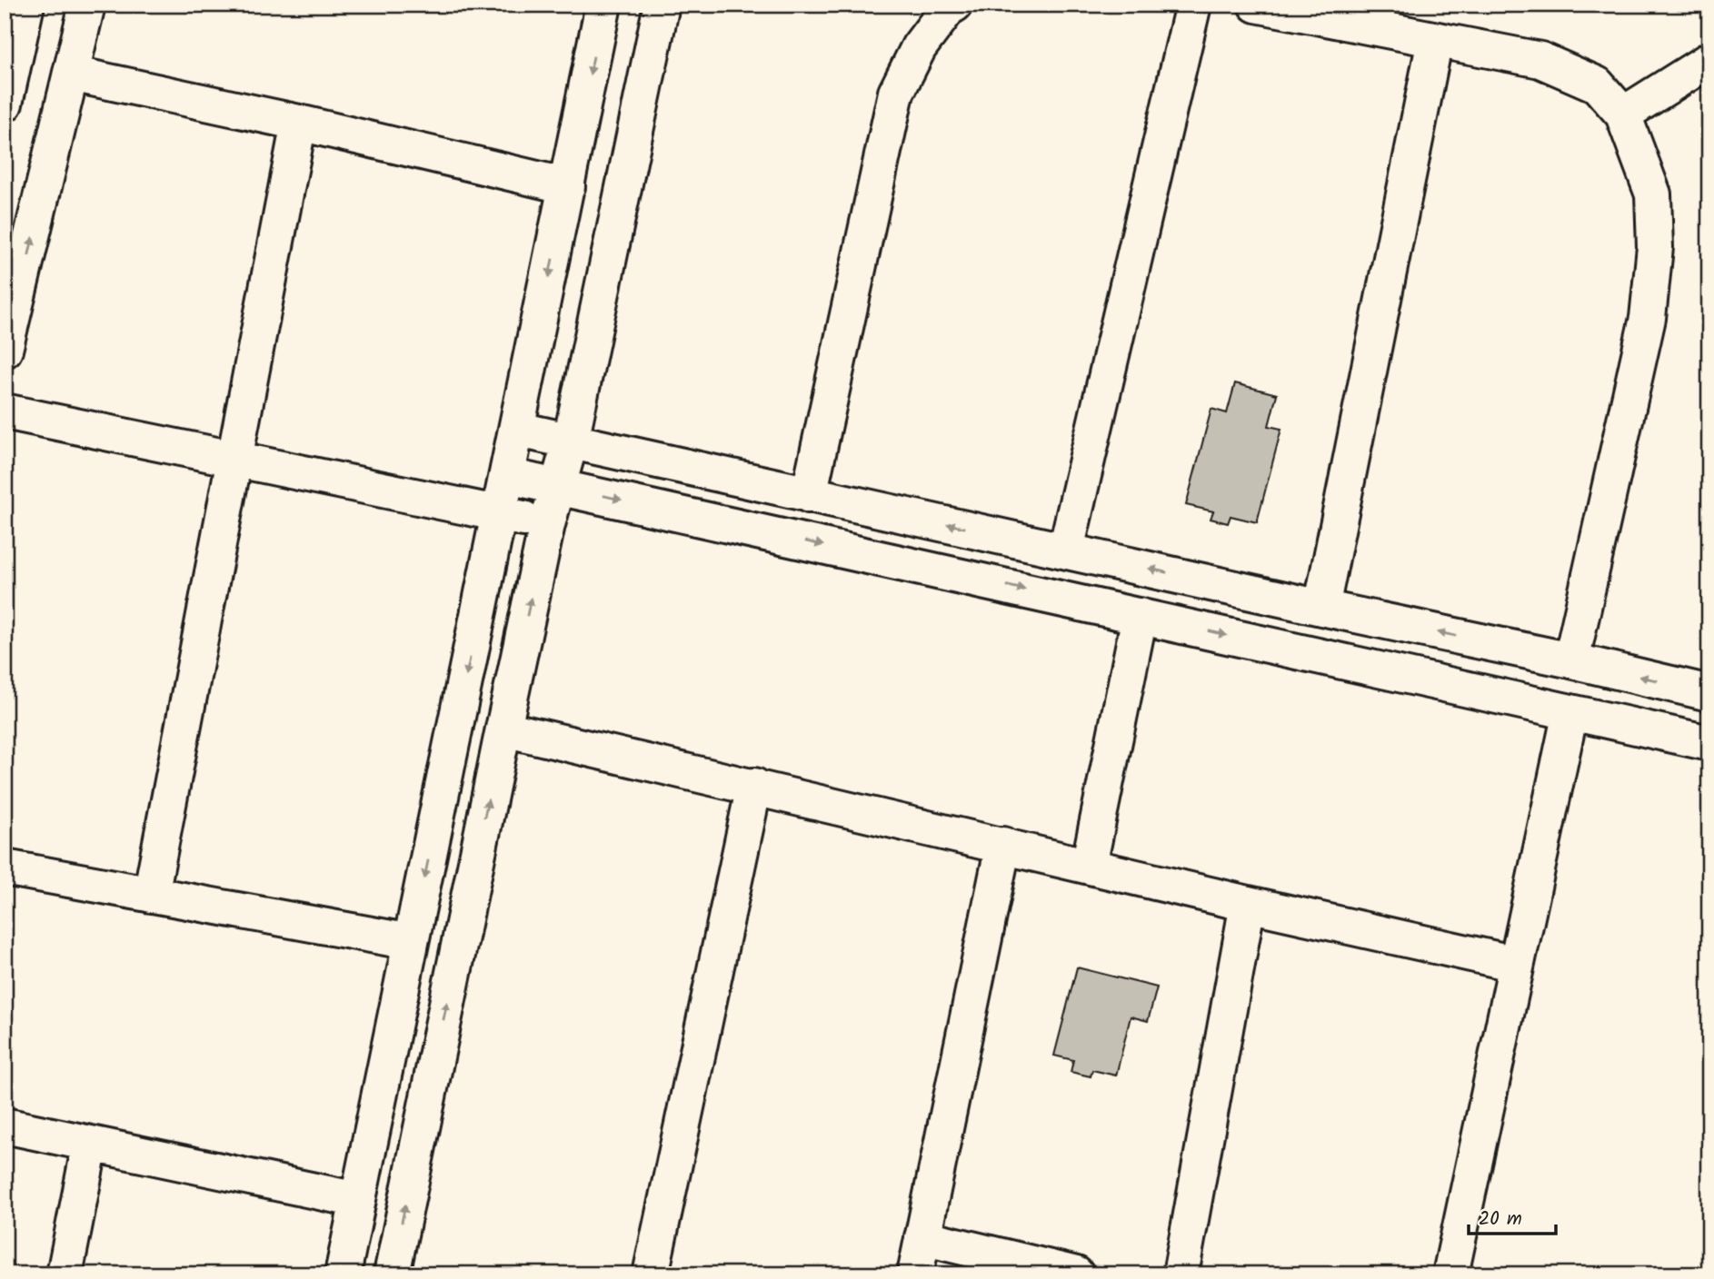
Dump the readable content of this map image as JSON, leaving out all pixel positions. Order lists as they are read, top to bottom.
{
  "scale_bar": "20 m"
}
